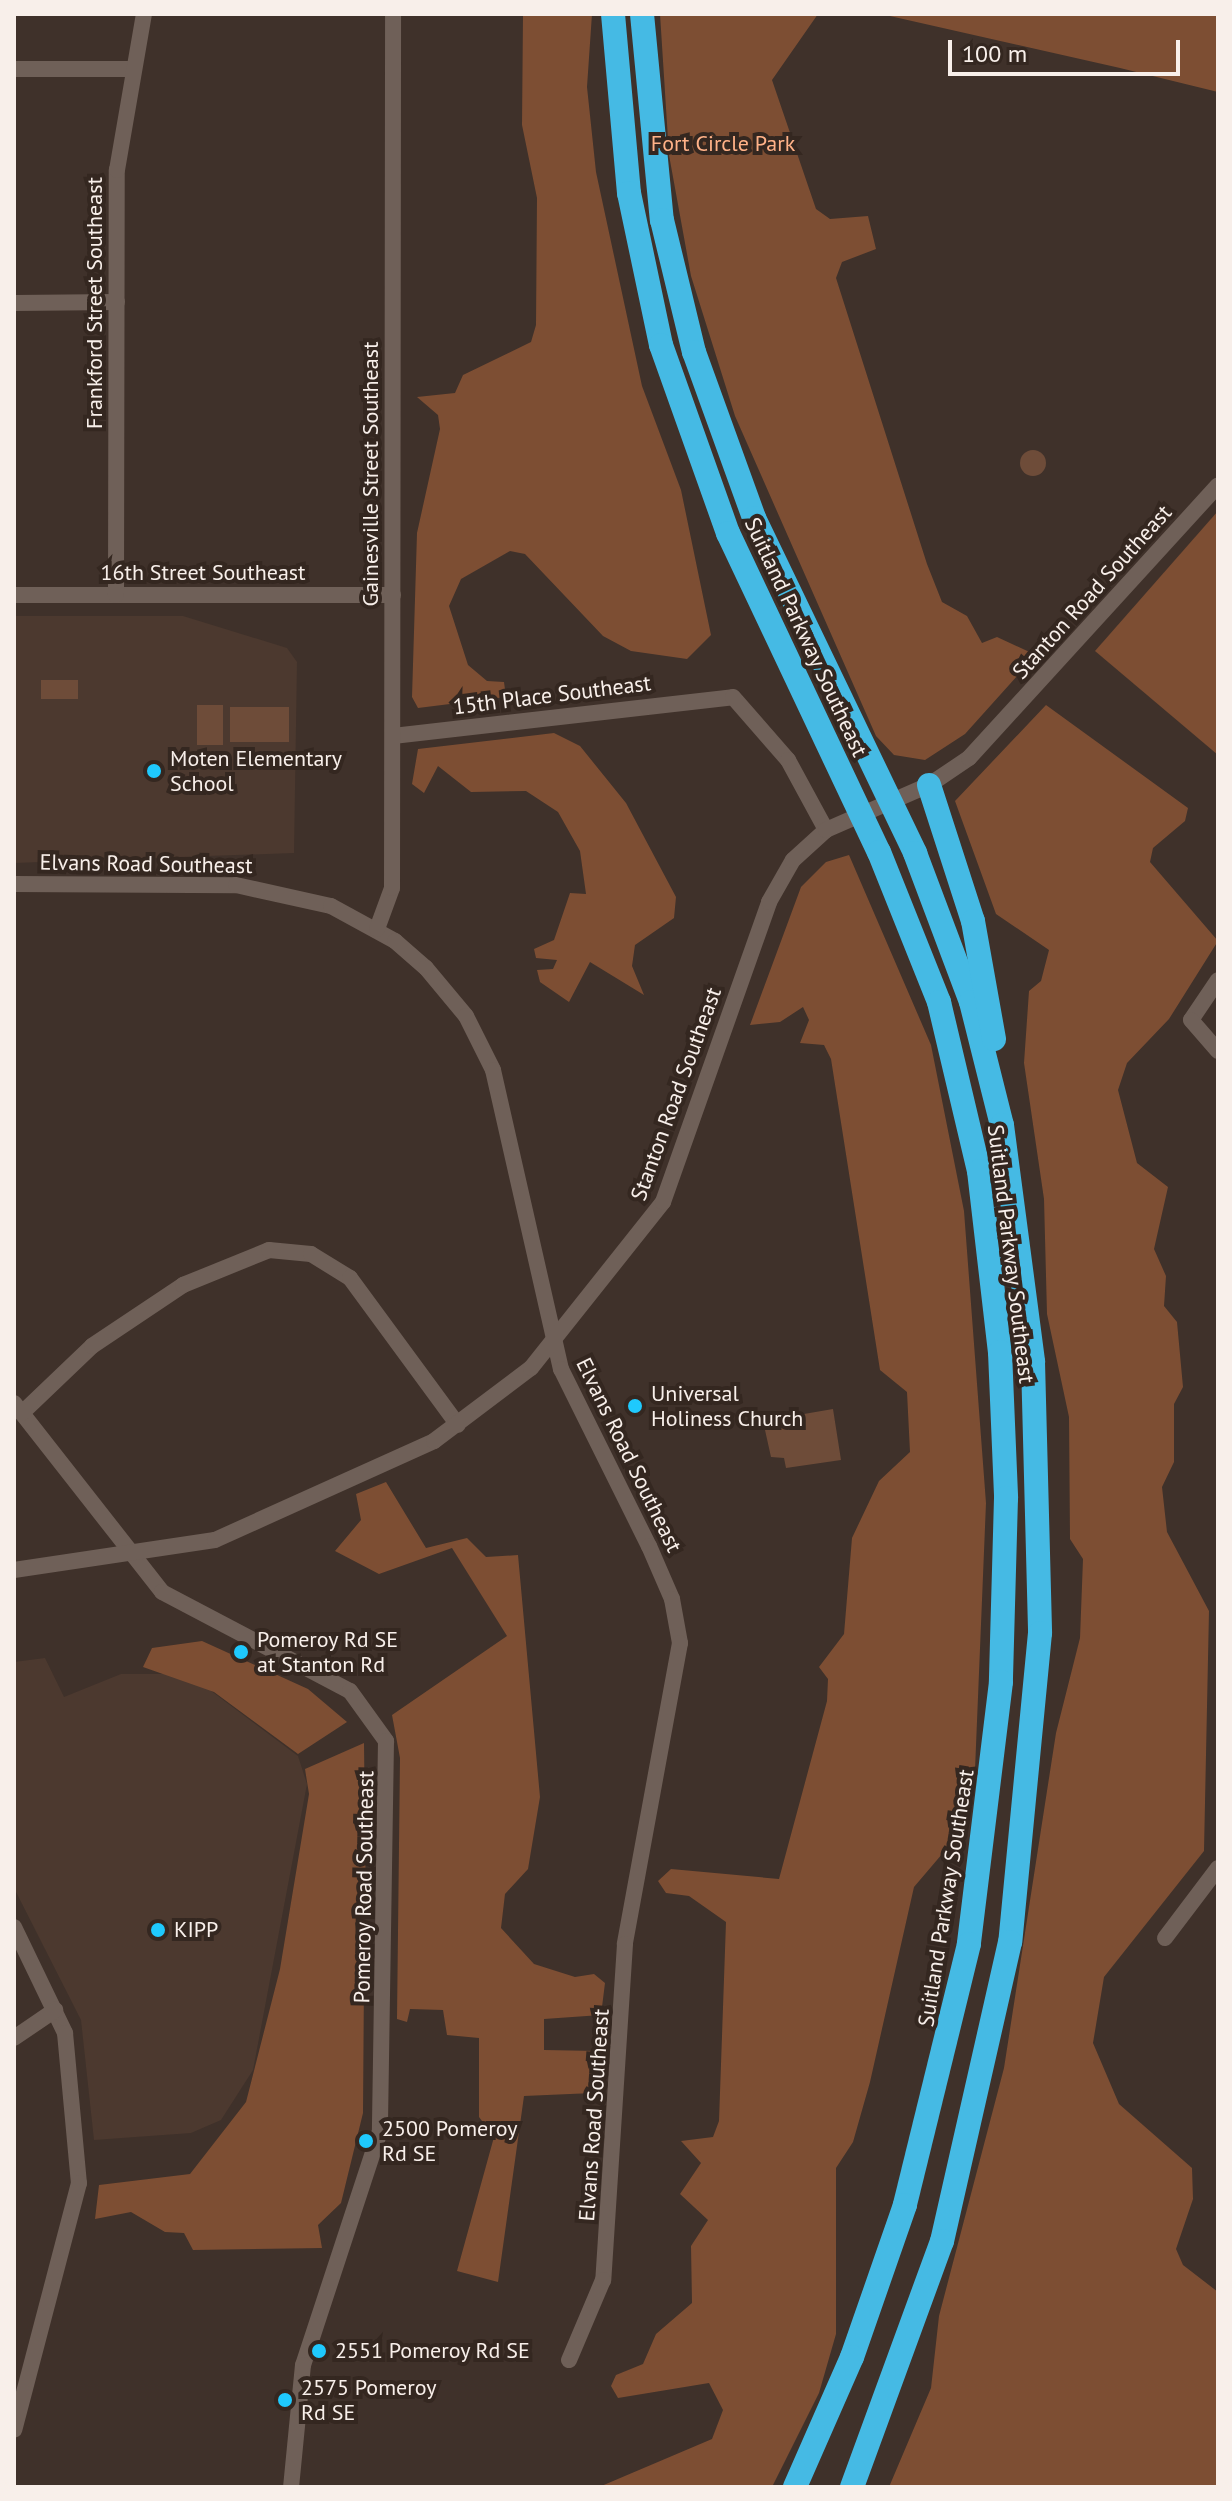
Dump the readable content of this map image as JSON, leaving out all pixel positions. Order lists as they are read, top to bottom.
{
  "streets": {
    "highway": ["Suitland Parkway Southeast"],
    "street": [
      "Frankford Street Southeast",
      "Gainesville Street Southeast",
      "16th Street Southeast",
      "Stanton Road Southeast",
      "15th Place Southeast",
      "Elvans Road Southeast",
      "Pomeroy Road Southeast"
    ]
  },
  "crossings": [
    ["Frankford Street Southeast", "16th Street Southeast"],
    ["Gainesville Street Southeast", "16th Street Southeast"],
    ["Gainesville Street Southeast", "15th Place Southeast"],
    ["Gainesville Street Southeast", "Elvans Road Southeast"],
    ["Stanton Road Southeast", "Suitland Parkway Southeast"],
    ["Stanton Road Southeast", "15th Place Southeast"],
    ["Stanton Road Southeast", "Elvans Road Southeast"],
    ["Stanton Road Southeast", "Pomeroy Road Southeast"]
  ],
  "parks": ["Fort Circle Park"],
  "places": [
    "Moten Elementary School",
    "Universal Holiness Church",
    "Pomeroy Rd SE at Stanton Rd",
    "KIPP",
    "2500 Pomeroy Rd SE",
    "2551 Pomeroy Rd SE",
    "2575 Pomeroy Rd SE"
  ],
  "scale_bar": "100 m"
}
